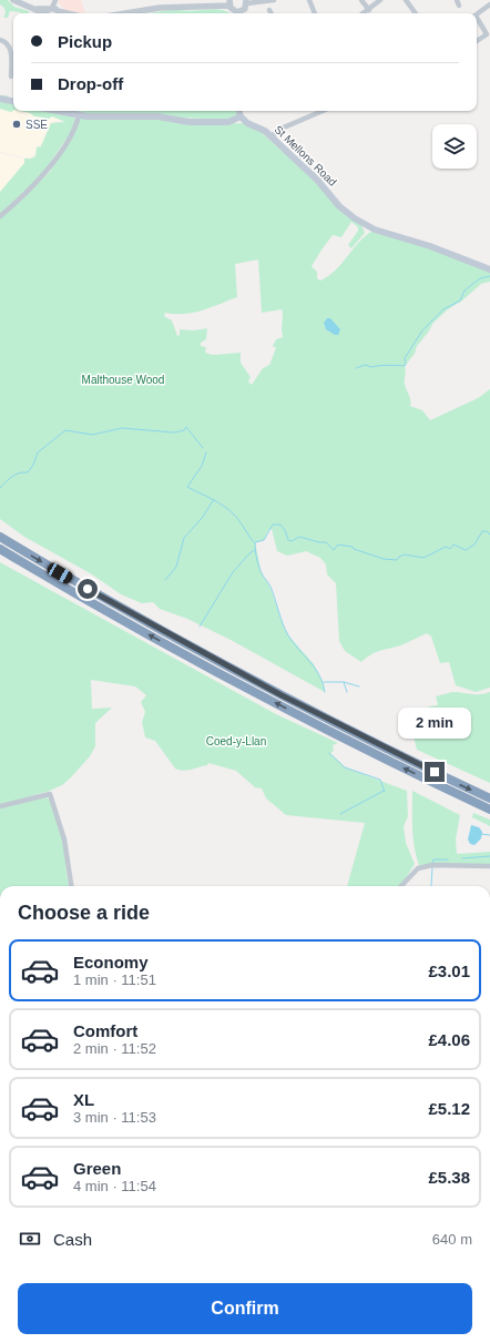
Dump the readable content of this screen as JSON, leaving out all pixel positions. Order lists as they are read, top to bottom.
{
  "streets": {
    "main road": ["St Mellons Road"]
  },
  "parks": ["Malthouse Wood", "Coed-y-Llan"],
  "places": ["SSE"],
  "page": {
    "banner": ["Pickup", "Drop-off"],
    "bubble": "2 min",
    "heading": "Choose a ride",
    "list": [
      {
        "name": "Economy",
        "note": "1 min · 11:51",
        "value": "£3.01"
      },
      {
        "name": "Comfort",
        "note": "2 min · 11:52",
        "value": "£4.06"
      },
      {
        "name": "XL",
        "note": "3 min · 11:53",
        "value": "£5.12"
      },
      {
        "name": "Green",
        "note": "4 min · 11:54",
        "value": "£5.38"
      }
    ],
    "pay": ["Cash", "640 m"],
    "buttons": "Confirm"
  }
}
